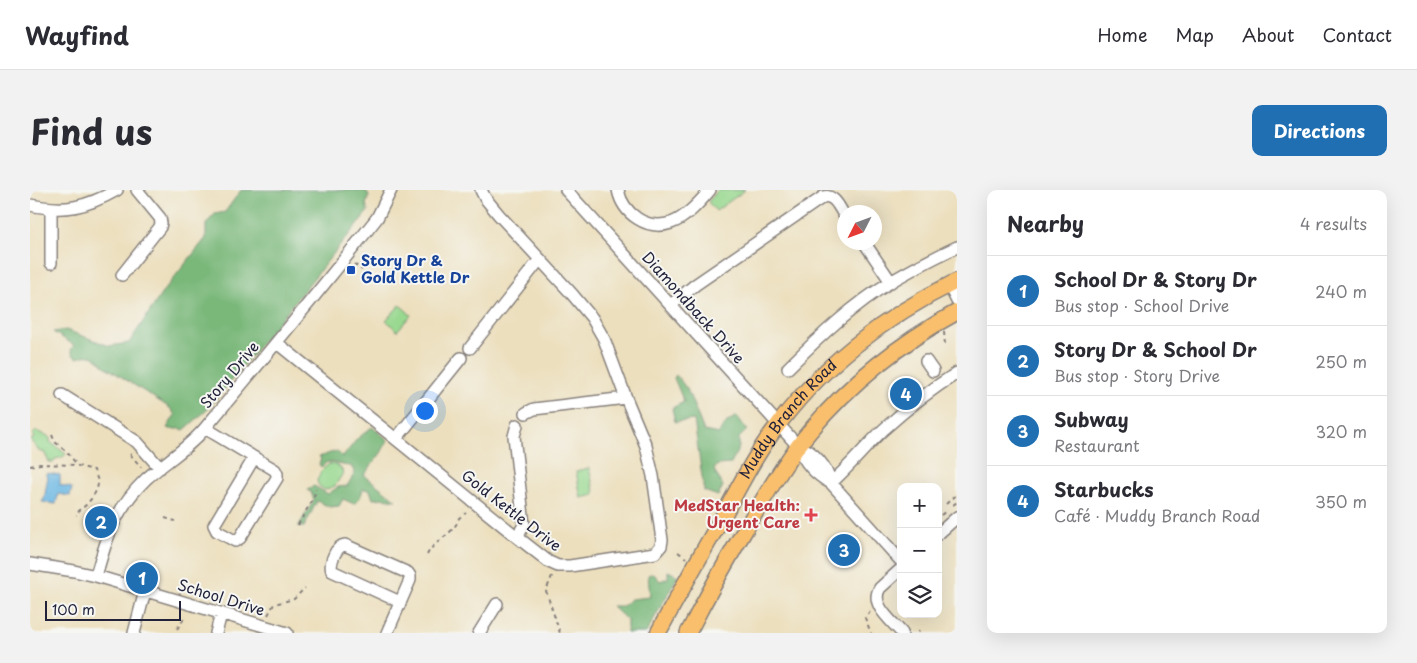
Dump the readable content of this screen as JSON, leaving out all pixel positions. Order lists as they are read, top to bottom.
{
  "streets": {
    "main road": ["Muddy Branch Road"],
    "street": [
      "Diamondback Drive",
      "Story Drive",
      "Gold Kettle Drive",
      "School Drive"
    ]
  },
  "crossings": [
    ["Diamondback Drive", "Muddy Branch Road"],
    ["Story Drive", "Gold Kettle Drive"],
    ["Story Drive", "School Drive"]
  ],
  "places": {
    "transit": ["Story Dr & Gold Kettle Dr"],
    "health": ["MedStar Health: Urgent Care"]
  },
  "scale_bar": "100 m",
  "north": "bottom left",
  "page": {
    "header": "Wayfind",
    "nav": [
      "Home",
      "Map",
      "About",
      "Contact"
    ],
    "title": "Find us",
    "buttons": "Directions",
    "heading": ["Nearby", "4 results"],
    "list": [
      {
        "mark": "1",
        "name": "School Dr & Story Dr",
        "note": "Bus stop · School Drive",
        "value": "240 m"
      },
      {
        "mark": "2",
        "name": "Story Dr & School Dr",
        "note": "Bus stop · Story Drive",
        "value": "250 m"
      },
      {
        "mark": "3",
        "name": "Subway",
        "note": "Restaurant",
        "value": "320 m"
      },
      {
        "mark": "4",
        "name": "Starbucks",
        "note": "Café · Muddy Branch Road",
        "value": "350 m"
      }
    ],
    "pins": [
      "4",
      "2",
      "3",
      "1"
    ],
    "map_buttons": ["+", "−"],
    "scale": "100 m"
  }
}
